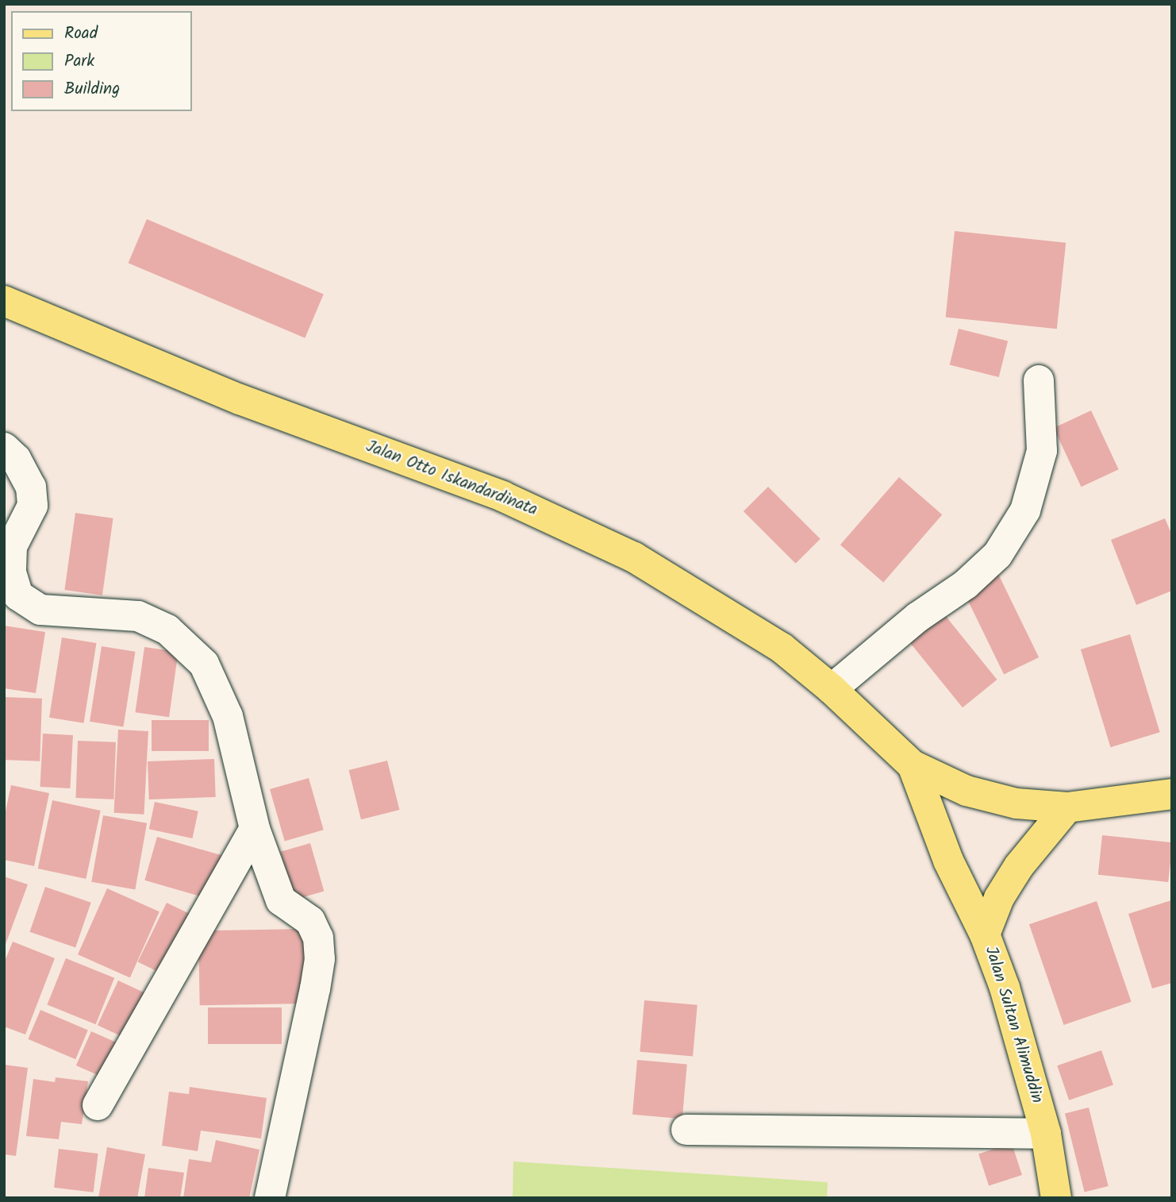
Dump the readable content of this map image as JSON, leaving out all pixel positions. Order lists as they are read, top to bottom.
{
  "streets": {
    "main road": ["Jalan Otto Iskandardinata", "Jalan Sultan Alimuddin"]
  },
  "crossings": [
    ["Jalan Otto Iskandardinata", "Jalan Sultan Alimuddin"]
  ],
  "legend": ["Road", "Park", "Building"]
}
